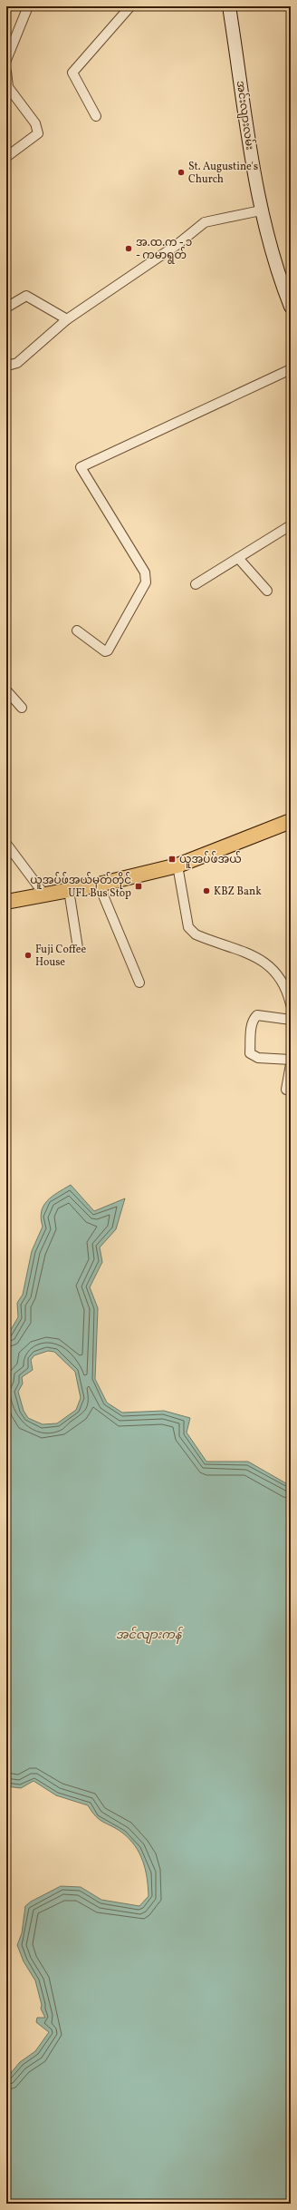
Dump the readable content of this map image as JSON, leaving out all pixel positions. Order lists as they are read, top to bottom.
{
  "streets": {
    "main road": ["အင်းလျားလမ်း"]
  },
  "water": ["အင်လျားကန်"],
  "places": {
    "other": [
      "St. Augustine's Church",
      "အ.ထ.က - ၁ - ကမာရွတ်",
      "KBZ Bank",
      "Fuji Coffee House"
    ],
    "transit": ["ယူအပ်ဖ်အယ်", "ယူအပ်ဖ်အယ်မှတ်တိုင် UFL Bus Stop"]
  }
}
